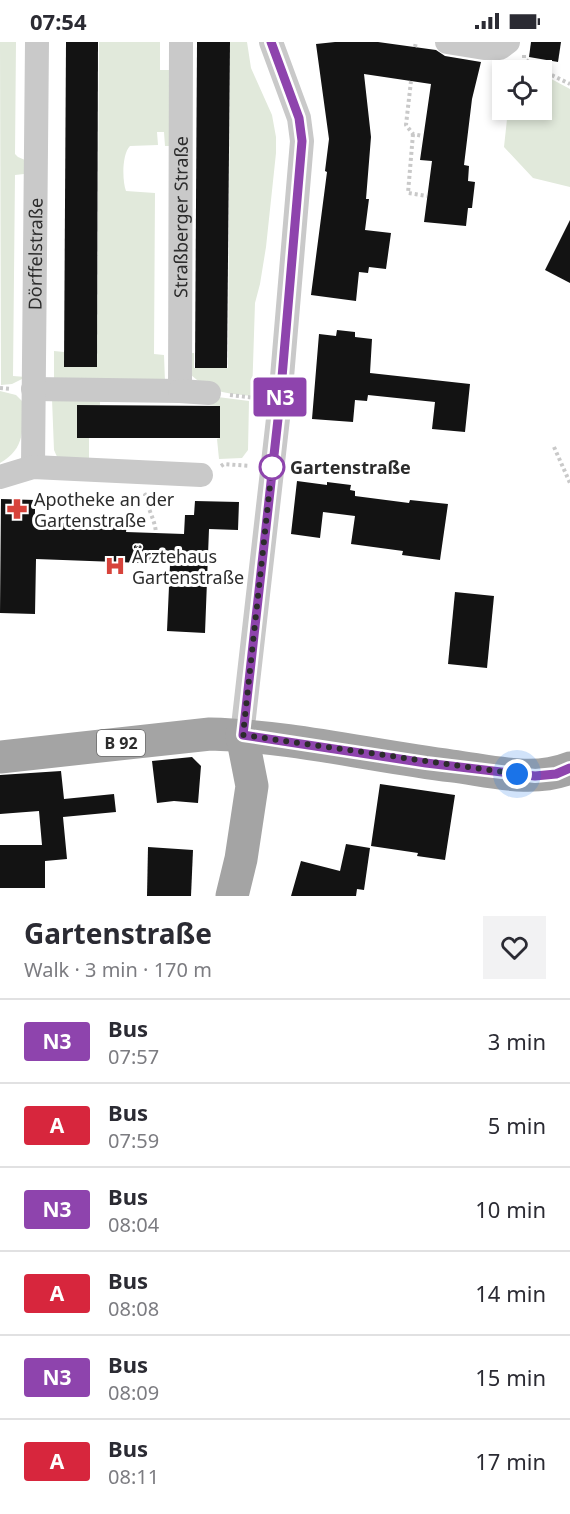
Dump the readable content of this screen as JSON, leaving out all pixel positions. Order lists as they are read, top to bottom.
{
  "streets": {
    "main road": ["B 92"],
    "street": ["Straßberger Straße", "Dörffelstraße"]
  },
  "places": {
    "other": ["Gartenstraße"],
    "pharmacy": ["Apotheke an der Gartenstraße"],
    "hospital": ["Ärztehaus Gartenstraße"]
  },
  "lines": ["bus line N3"],
  "page": {
    "status": "07:54",
    "on_map": "N3",
    "heading": ["Gartenstraße", "Walk · 3 min · 170 m"],
    "list": [
      {
        "mark": "N3",
        "name": "Bus",
        "note": "07:57",
        "value": "3 min"
      },
      {
        "mark": "A",
        "name": "Bus",
        "note": "07:59",
        "value": "5 min"
      },
      {
        "mark": "N3",
        "name": "Bus",
        "note": "08:04",
        "value": "10 min"
      },
      {
        "mark": "A",
        "name": "Bus",
        "note": "08:08",
        "value": "14 min"
      },
      {
        "mark": "N3",
        "name": "Bus",
        "note": "08:09",
        "value": "15 min"
      },
      {
        "mark": "A",
        "name": "Bus",
        "note": "08:11",
        "value": "17 min"
      }
    ]
  }
}
